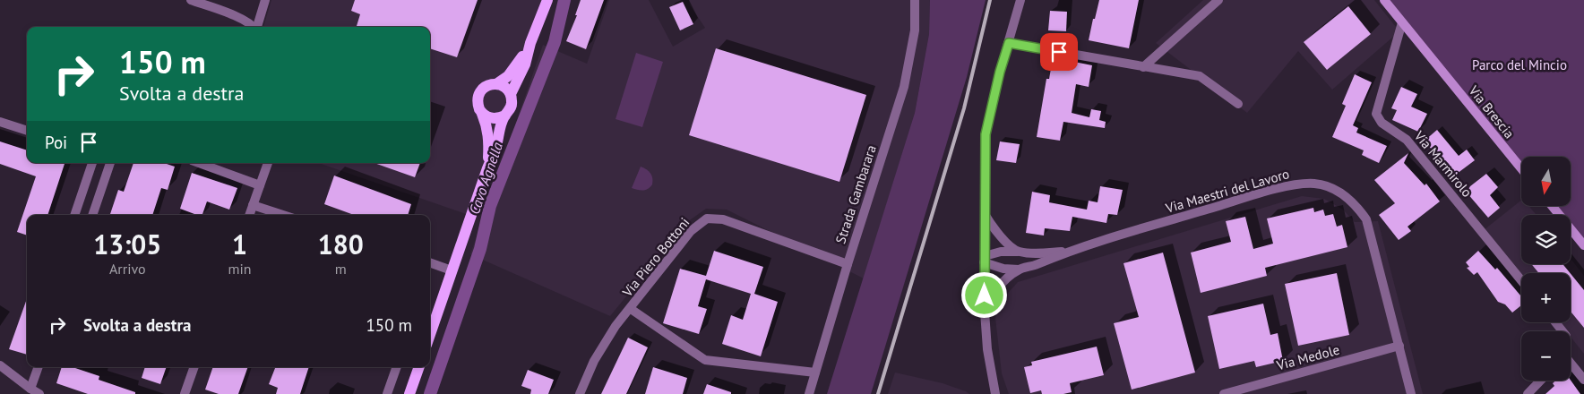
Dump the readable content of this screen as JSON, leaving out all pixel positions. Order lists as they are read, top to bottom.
{
  "streets": {
    "main road": ["Via Brescia"],
    "street": [
      "Via Marmirolo",
      "Via Maestri del Lavoro",
      "Strada Gambarara",
      "Via Piero Bottoni",
      "Via Medole"
    ]
  },
  "crossings": [
    ["Via Brescia", "Via Marmirolo"],
    ["Via Maestri del Lavoro", "Via Medole"],
    ["Strada Gambarara", "Via Piero Bottoni"]
  ],
  "water": ["Cavo Agnella"],
  "parks": ["Parco del Mincio"],
  "north": "bottom",
  "page": {
    "turn": ["150 m", "Svolta a destra"],
    "then": "Poi",
    "map_buttons": ["+", "−"],
    "eta": [
      "13:05",
      "Arrivo",
      "1",
      "min",
      "180",
      "m"
    ],
    "list": [
      {
        "name": "Svolta a destra",
        "value": "150 m"
      }
    ]
  }
}
